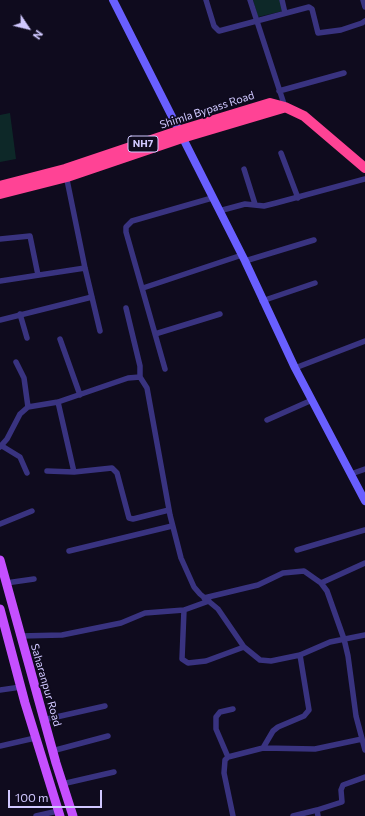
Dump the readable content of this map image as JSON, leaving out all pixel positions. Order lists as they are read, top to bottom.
{
  "streets": {
    "highway": ["Shimla Bypass Road", "NH7"],
    "main road": ["Saharanpur Road"]
  },
  "scale_bar": "100 m",
  "north": "bottom right"
}
